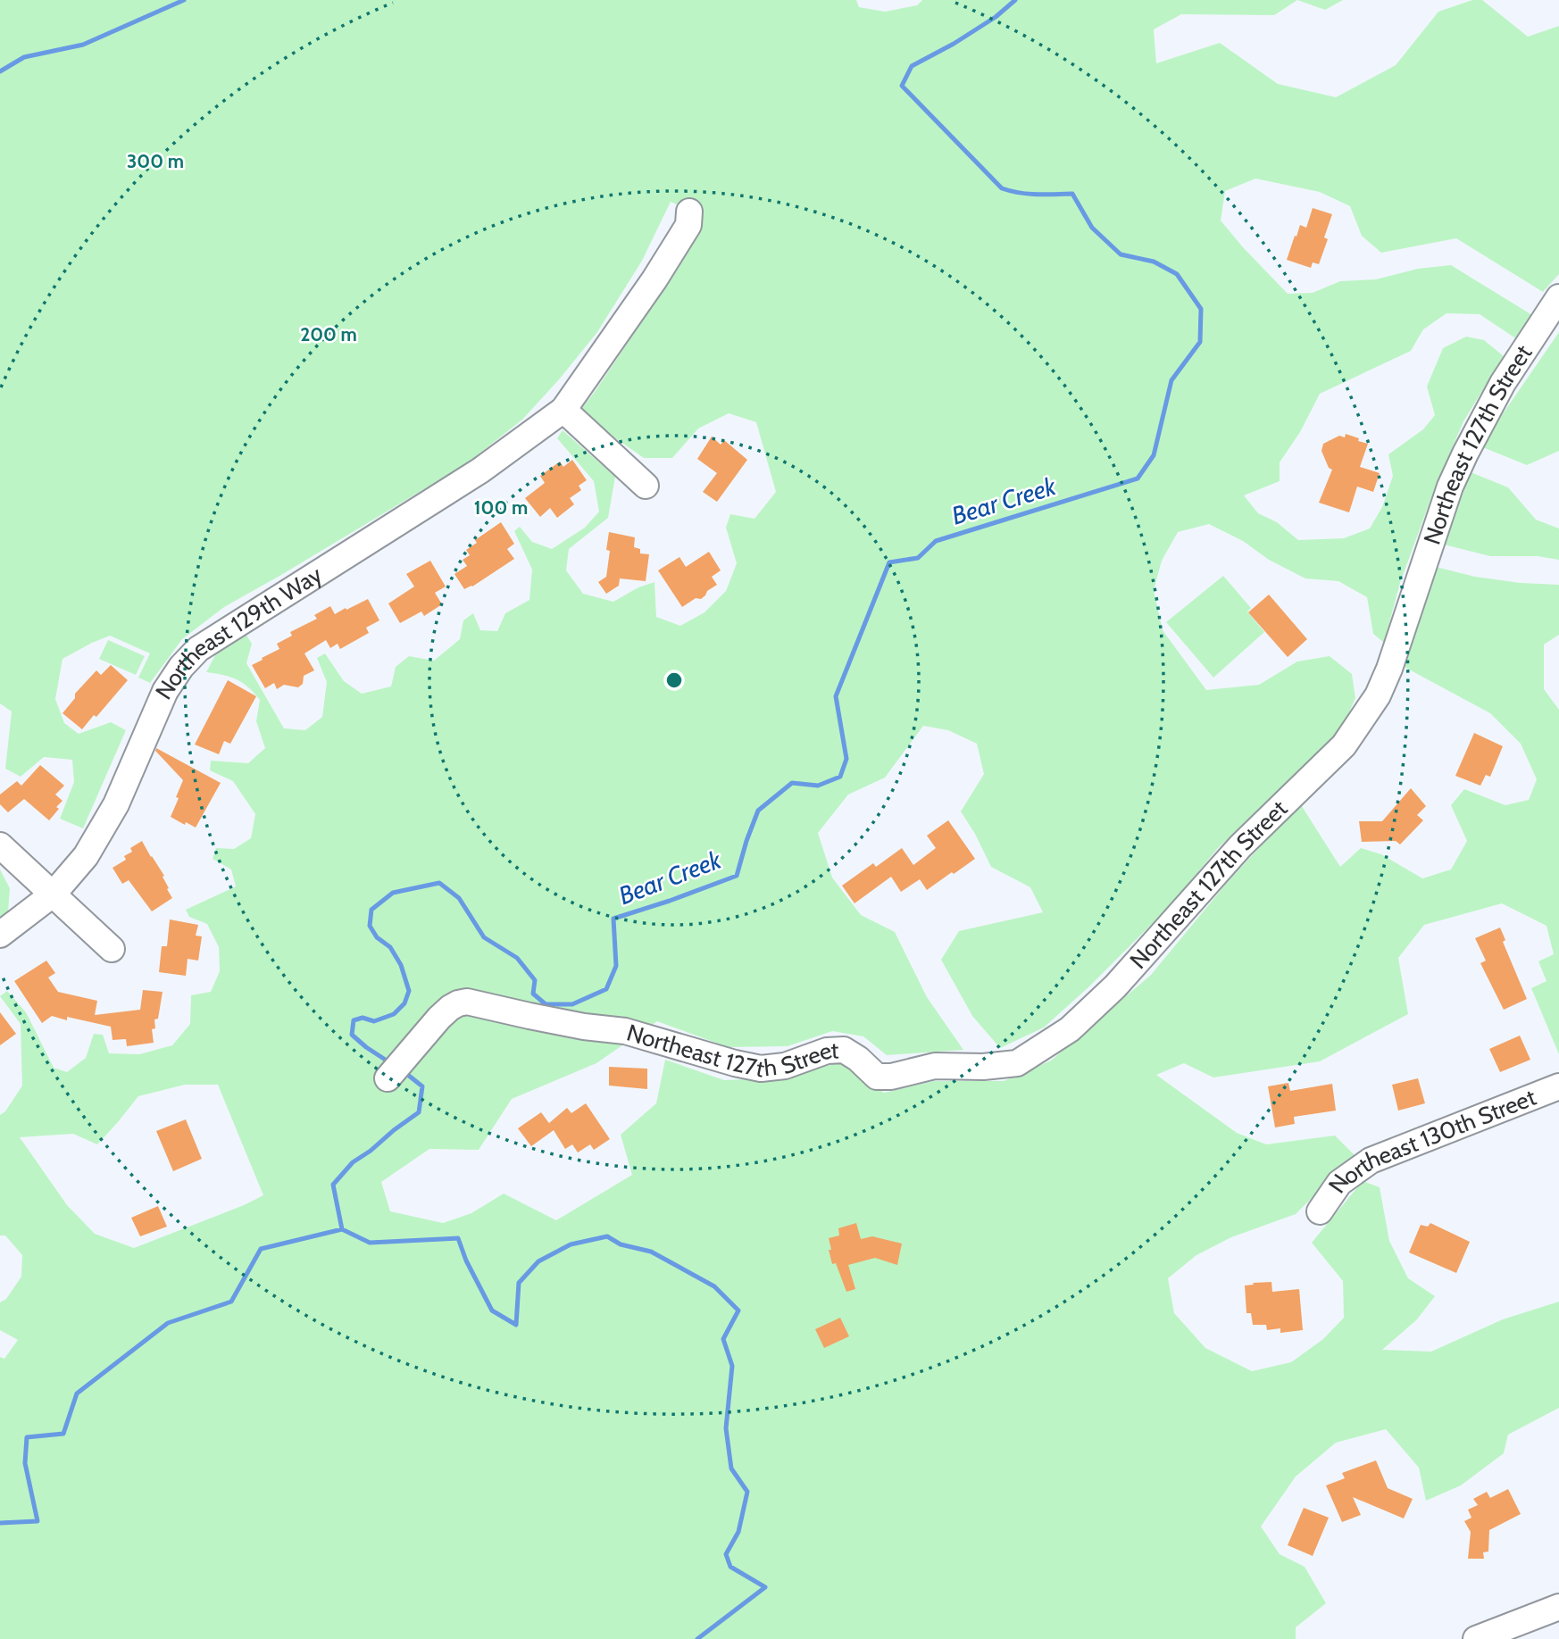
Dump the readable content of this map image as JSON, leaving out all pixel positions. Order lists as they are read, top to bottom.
{
  "streets": {
    "street": ["Northeast 127th Street", "Northeast 129th Way", "Northeast 130th Street"]
  },
  "water": ["Bear Creek"],
  "rings": ["300 m", "200 m", "100 m"]
}
